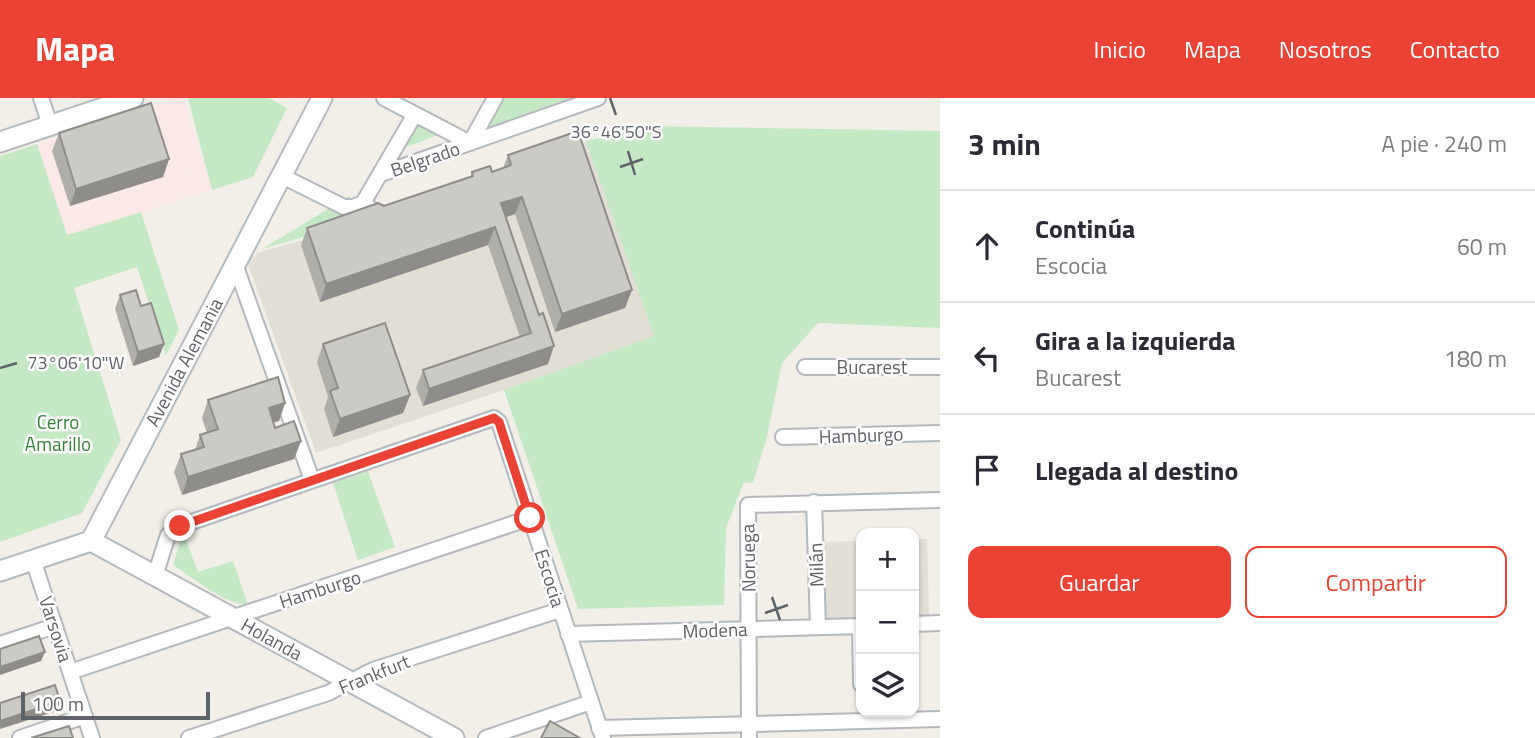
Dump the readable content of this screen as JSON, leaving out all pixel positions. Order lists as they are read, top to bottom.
{
  "streets": {
    "street": [
      "Belgrado",
      "Avenida Alemania",
      "Bucarest",
      "Hamburgo",
      "Noruega",
      "Milán",
      "Escocia",
      "Varsovia",
      "Modena",
      "Holanda",
      "Frankfurt"
    ]
  },
  "crossings": [
    ["Avenida Alemania", "Holanda"],
    ["Hamburgo", "Escocia"],
    ["Hamburgo", "Varsovia"],
    ["Hamburgo", "Holanda"],
    ["Noruega", "Milán"],
    ["Noruega", "Modena"],
    ["Milán", "Modena"],
    ["Escocia", "Modena"],
    ["Escocia", "Frankfurt"],
    ["Holanda", "Frankfurt"]
  ],
  "parks": ["Cerro Amarillo"],
  "scale_bar": "100 m",
  "page": {
    "header": "Mapa",
    "nav": [
      "Inicio",
      "Mapa",
      "Nosotros",
      "Contacto"
    ],
    "heading": ["3 min", "A pie · 240 m"],
    "list": [
      ["Continúa", "Escocia", "60 m"],
      ["Gira a la izquierda", "Bucarest", "180 m"],
      "Llegada al destino"
    ],
    "buttons": ["Guardar", "Compartir"],
    "map_buttons": ["+", "−"],
    "scale": "100 m"
  },
  "coordinates": ["36°46'50\"S", "73°06'10\"W"]
}
